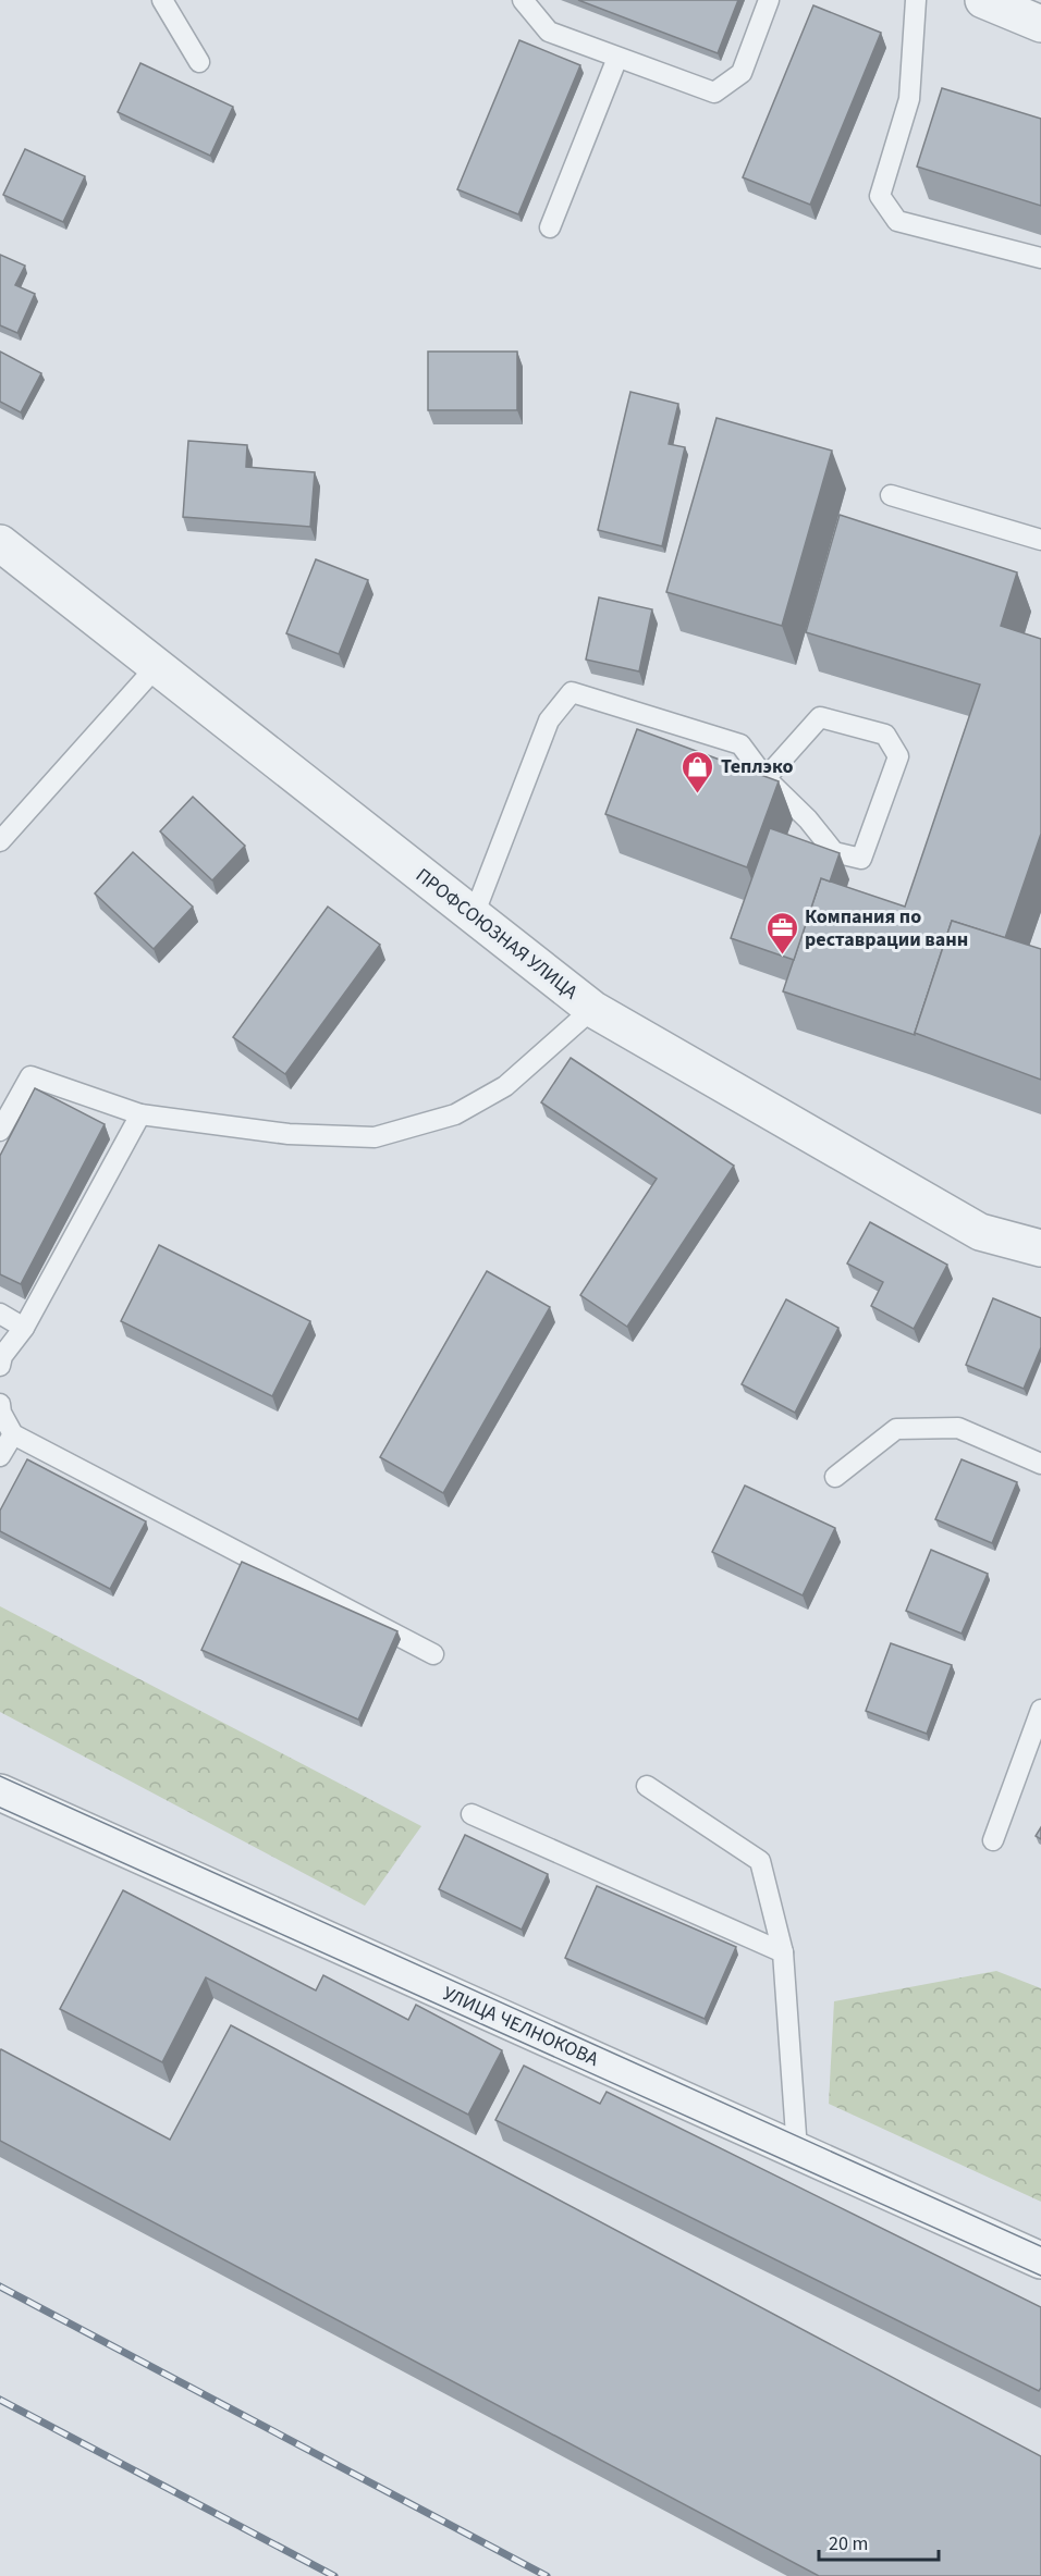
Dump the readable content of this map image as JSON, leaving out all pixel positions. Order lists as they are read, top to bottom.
{
  "streets": {
    "street": ["ПРОФСОЮЗНАЯ УЛИЦА", "УЛИЦА ЧЕЛНОКОВА"]
  },
  "places": {
    "shop": ["Теплэко"],
    "office": ["Компания по реставрации ванн"]
  },
  "scale_bar": "20 m"
}
